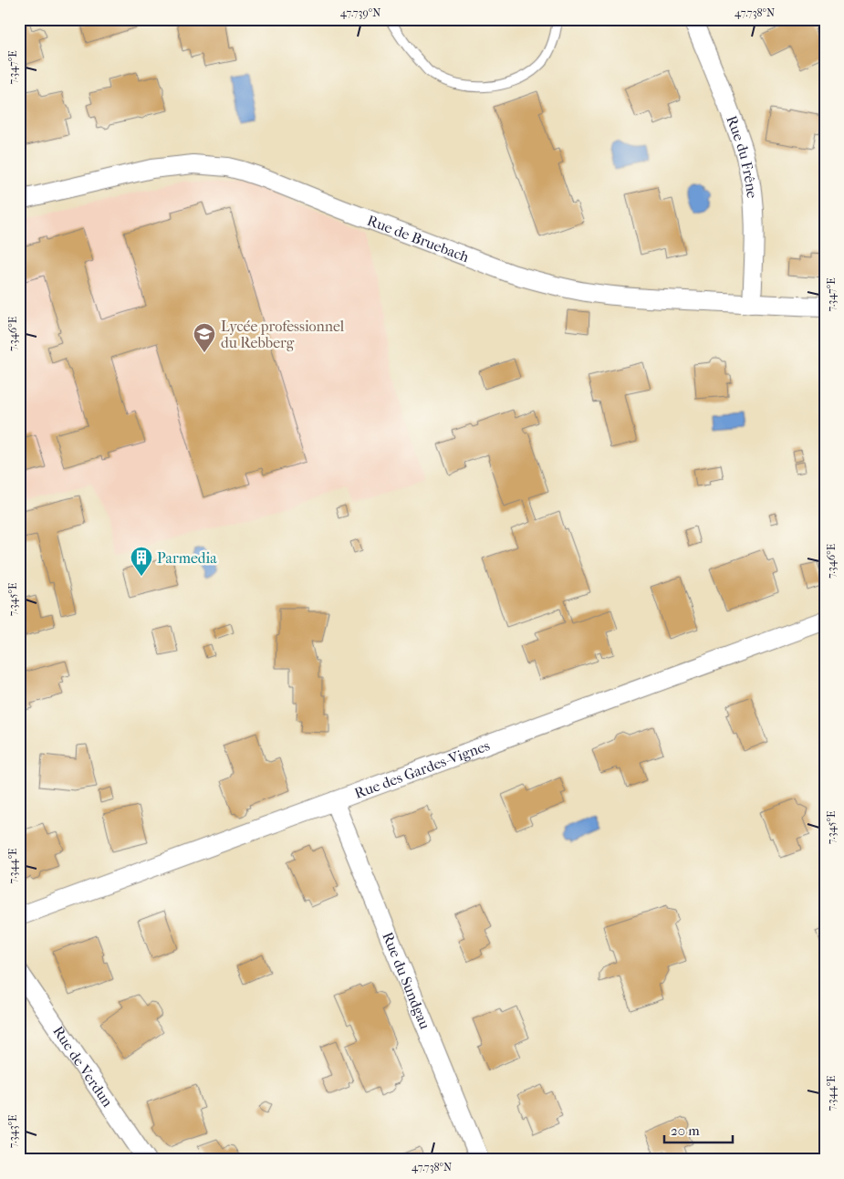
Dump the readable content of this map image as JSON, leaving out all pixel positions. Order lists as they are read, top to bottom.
{
  "streets": {
    "street": [
      "Rue du Frêne",
      "Rue de Bruebach",
      "Rue des Gardes-Vignes",
      "Rue du Sundgau",
      "Rue de Verdun"
    ]
  },
  "crossings": [
    ["Rue du Frêne", "Rue de Bruebach"],
    ["Rue des Gardes-Vignes", "Rue du Sundgau"]
  ],
  "places": {
    "school or university": ["Lycée professionnel du Rebberg"],
    "building": ["Parmedia"]
  },
  "scale_bar": "20 m",
  "coordinates": [
    "47.739°N",
    "47.738°N",
    "7.347°E",
    "7.346°E",
    "7.345°E",
    "7.344°E",
    "7.343°E"
  ]
}
